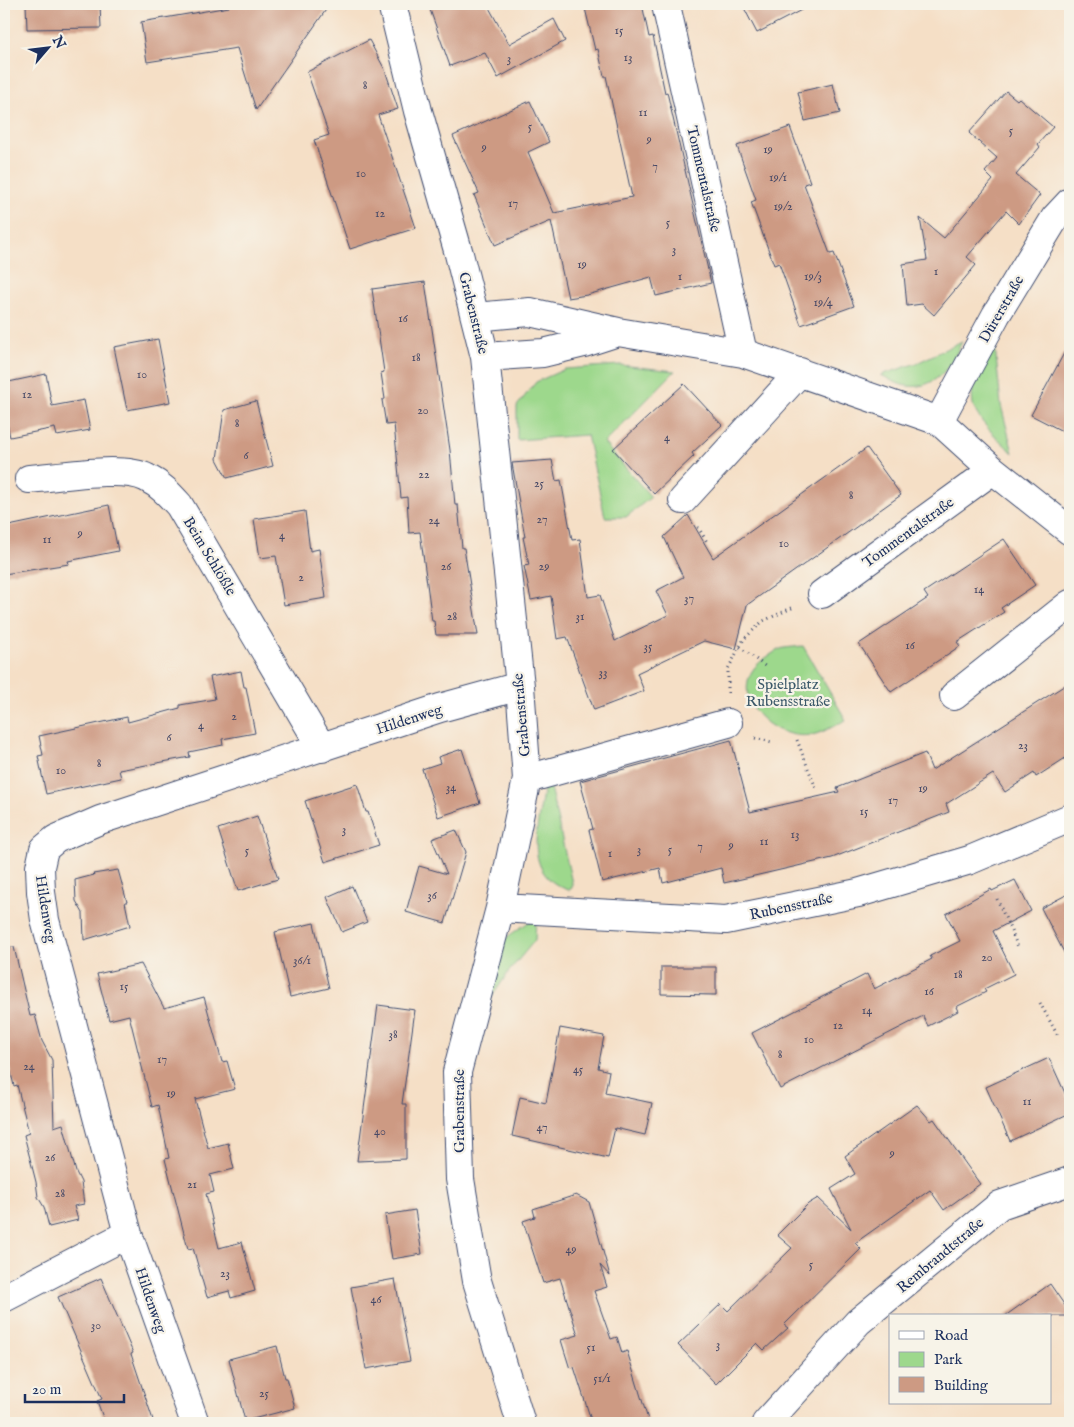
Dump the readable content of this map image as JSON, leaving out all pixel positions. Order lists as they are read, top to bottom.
{
  "streets": {
    "street": [
      "Tommentalstraße",
      "Dürerstraße",
      "Grabenstraße",
      "Beim Schlößle",
      "Hildenweg",
      "Rubensstraße",
      "Rembrandtstraße"
    ]
  },
  "crossings": [
    ["Grabenstraße", "Hildenweg"],
    ["Grabenstraße", "Rubensstraße"],
    ["Beim Schlößle", "Hildenweg"]
  ],
  "parks": ["Spielplatz Rubensstraße"],
  "house_numbers": [
    "15",
    "13",
    "3",
    "8",
    "11",
    "5",
    "5",
    "9",
    "9",
    "19",
    "7",
    "10",
    "19/1",
    "17",
    "19/2",
    "12",
    "5",
    "3",
    "19",
    "1",
    "1",
    "19/3",
    "19/4",
    "16",
    "18",
    "10",
    "12",
    "20",
    "8",
    "4",
    "6",
    "22",
    "25",
    "8",
    "27",
    "24",
    "9",
    "4",
    "11",
    "10",
    "26",
    "29",
    "2",
    "14",
    "37",
    "28",
    "31",
    "16",
    "35",
    "33",
    "2",
    "4",
    "6",
    "23",
    "8",
    "10",
    "34",
    "19",
    "17",
    "15",
    "3",
    "13",
    "11",
    "9",
    "7",
    "3",
    "5",
    "5",
    "1",
    "36",
    "20",
    "36/1",
    "18",
    "15",
    "16",
    "14",
    "12",
    "38",
    "10",
    "8",
    "17",
    "24",
    "45",
    "19",
    "11",
    "47",
    "40",
    "9",
    "26",
    "21",
    "28",
    "49",
    "5",
    "23",
    "46",
    "30",
    "3",
    "51",
    "51/1",
    "25"
  ],
  "legend": ["Road", "Park", "Building"],
  "scale_bar": "20 m",
  "north": "top right"
}
